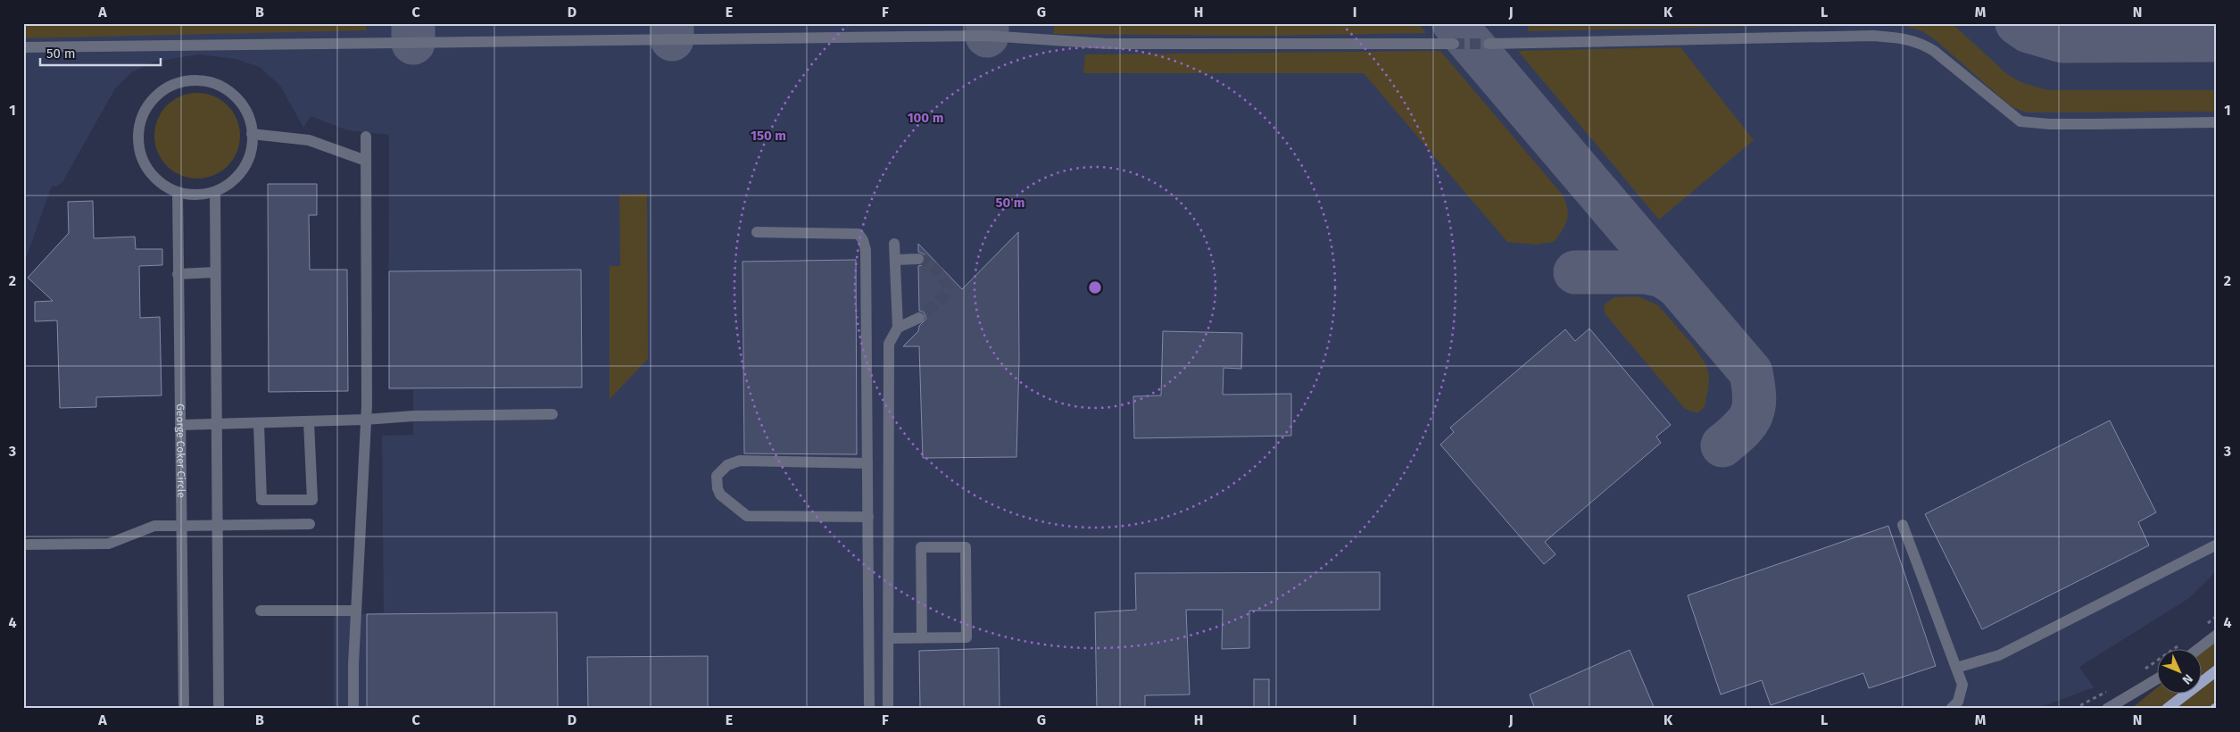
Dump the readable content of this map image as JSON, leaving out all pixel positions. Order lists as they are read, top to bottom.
{
  "streets": {
    "street": ["George Coker Circle"]
  },
  "scale_bar": "50 m",
  "north": "bottom right",
  "grid": {
    "columns": [
      "A",
      "B",
      "C",
      "D",
      "E",
      "F",
      "G",
      "H",
      "I",
      "J",
      "K",
      "L",
      "M",
      "N"
    ],
    "rows": [
      "1",
      "2",
      "3",
      "4"
    ]
  },
  "rings": ["100 m", "150 m", "50 m"]
}
